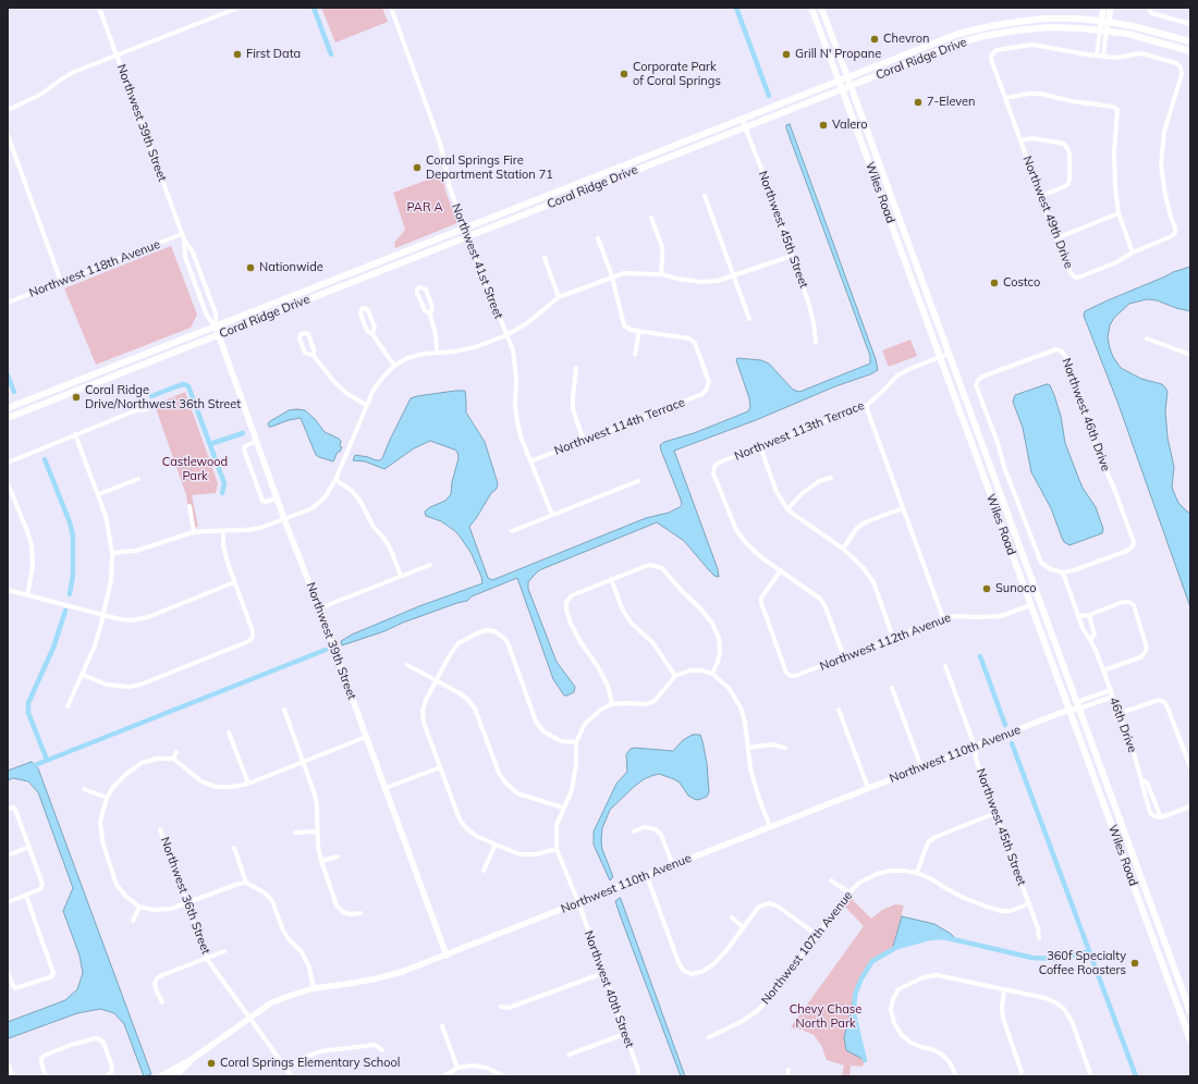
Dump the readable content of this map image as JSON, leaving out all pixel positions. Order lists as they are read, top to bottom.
{
  "streets": {
    "main road": ["Coral Ridge Drive", "Wiles Road"],
    "street": [
      "Northwest 39th Street",
      "Northwest 49th Drive",
      "Northwest 45th Street",
      "Northwest 41st Street",
      "Northwest 118th Avenue",
      "Northwest 46th Drive",
      "Northwest 114th Terrace",
      "Northwest 113th Terrace",
      "Northwest 112th Avenue",
      "46th Drive",
      "Northwest 110th Avenue",
      "Northwest 36th Street",
      "Northwest 107th Avenue",
      "Northwest 40th Street"
    ]
  },
  "crossings": [
    ["Coral Ridge Drive", "Northwest 39th Street"],
    ["Coral Ridge Drive", "Wiles Road"],
    ["Coral Ridge Drive", "Northwest 45th Street"],
    ["Coral Ridge Drive", "Northwest 41st Street"],
    ["Northwest 39th Street", "Northwest 118th Avenue"],
    ["Northwest 39th Street", "Northwest 110th Avenue"],
    ["Wiles Road", "Northwest 113th Terrace"],
    ["Wiles Road", "Northwest 112th Avenue"],
    ["Wiles Road", "Northwest 110th Avenue"],
    ["Northwest 45th Street", "Northwest 110th Avenue"],
    ["Northwest 45th Street", "Northwest 107th Avenue"],
    ["Northwest 41st Street", "Northwest 114th Terrace"],
    ["Northwest 46th Drive", "46th Drive"],
    ["Northwest 113th Terrace", "Northwest 112th Avenue"],
    ["Northwest 110th Avenue", "Northwest 36th Street"],
    ["Northwest 110th Avenue", "Northwest 40th Street"]
  ],
  "parks": ["PAR A", "Castlewood Park", "Chevy Chase North Park"],
  "places": [
    "Chevron",
    "First Data",
    "Grill N' Propane",
    "Corporate Park of Coral Springs",
    "7-Eleven",
    "Valero",
    "Coral Springs Fire Department Station 71",
    "Nationwide",
    "Costco",
    "Coral Ridge Drive/Northwest 36th Street",
    "Sunoco",
    "360f Specialty Coffee Roasters",
    "Coral Springs Elementary School"
  ]
}
